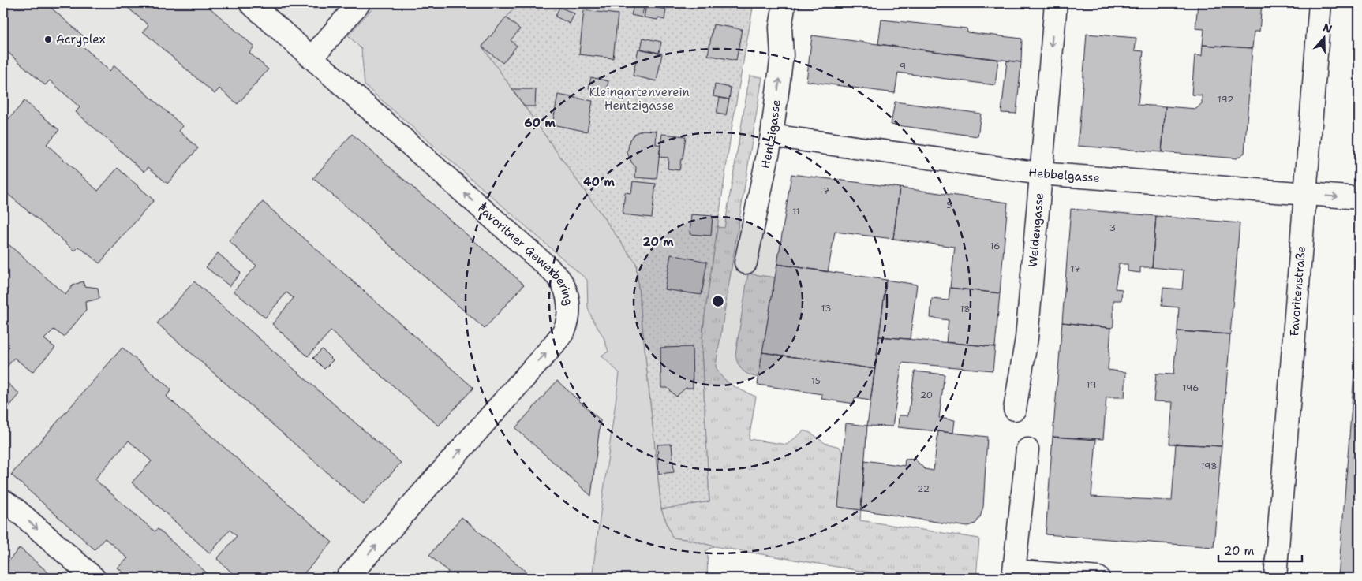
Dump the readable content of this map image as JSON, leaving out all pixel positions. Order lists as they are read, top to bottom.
{
  "streets": {
    "street": [
      "Hentzigasse",
      "Hebbelgasse",
      "Weldengasse",
      "Favoritner Gewerbering",
      "Favoritenstraße"
    ]
  },
  "crossings": [
    ["Hentzigasse", "Hebbelgasse"],
    ["Hebbelgasse", "Weldengasse"],
    ["Hebbelgasse", "Favoritenstraße"]
  ],
  "one_way": ["Hentzigasse", "Weldengasse"],
  "parks": ["Kleingartenverein Hentzigasse"],
  "places": ["Acryplex"],
  "house_numbers": [
    "9",
    "192",
    "7",
    "5",
    "11",
    "3",
    "16",
    "17",
    "13",
    "18",
    "15",
    "19",
    "196",
    "20",
    "198",
    "22"
  ],
  "scale_bar": "20 m",
  "north": "top",
  "rings": ["60 m", "40 m", "20 m"]
}
